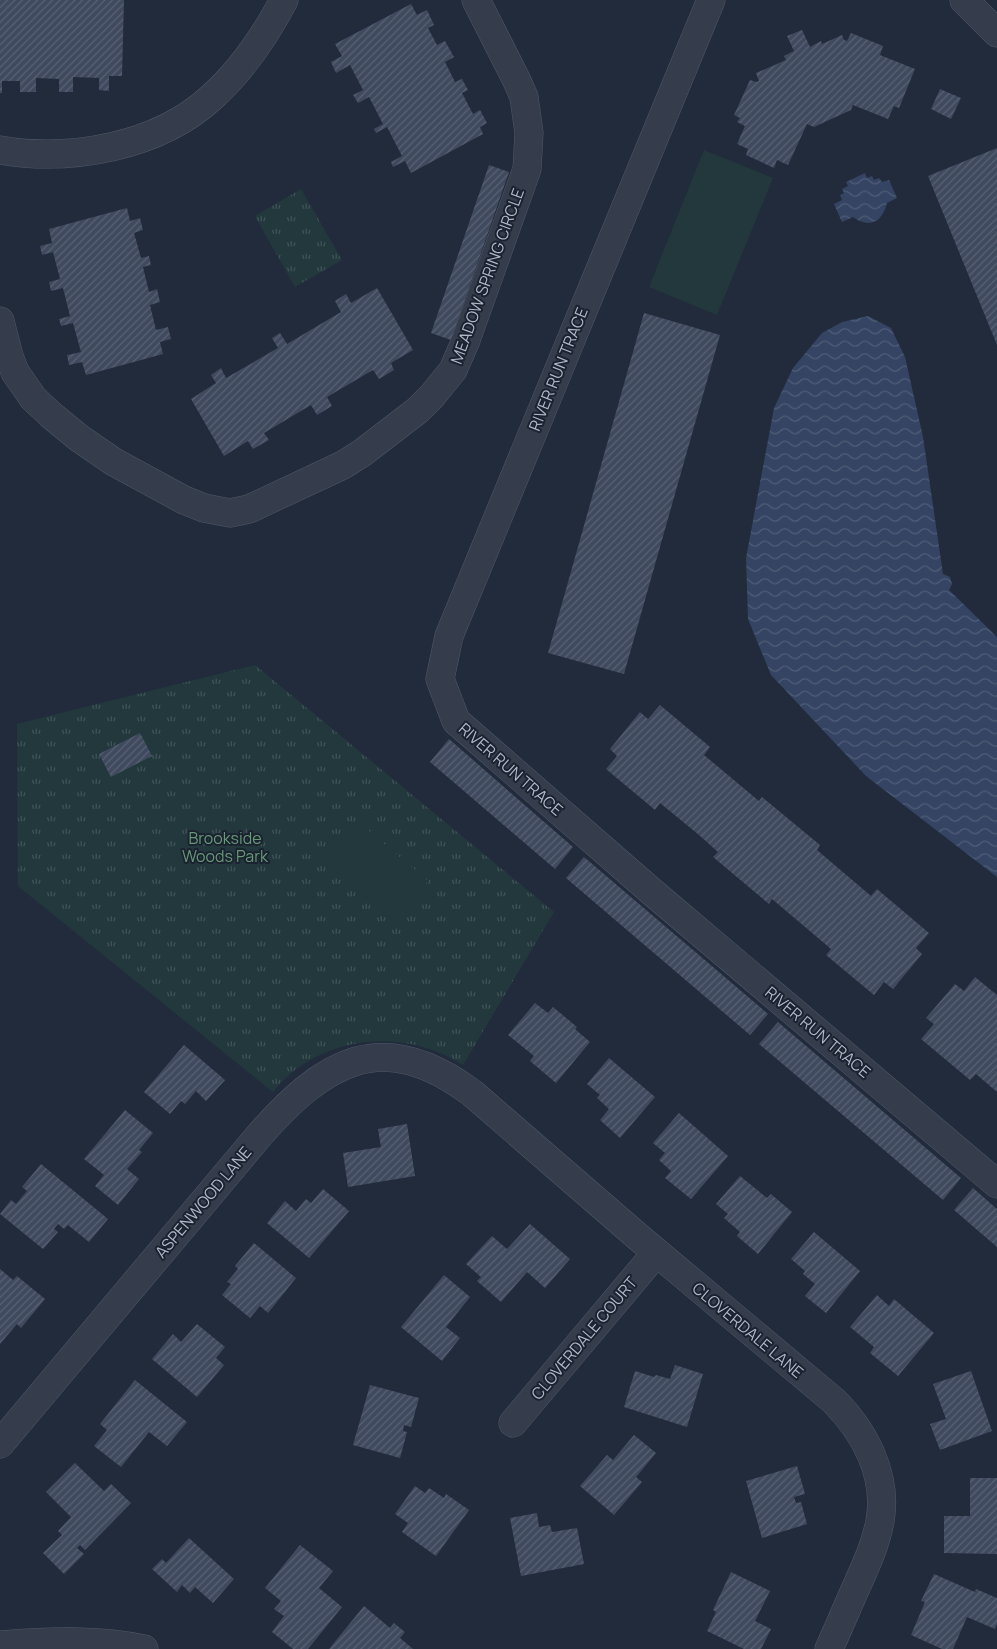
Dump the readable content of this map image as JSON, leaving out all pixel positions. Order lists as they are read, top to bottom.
{
  "streets": {
    "street": [
      "MEADOW SPRING CIRCLE",
      "RIVER RUN TRACE",
      "ASPENWOOD LANE",
      "CLOVERDALE LANE",
      "CLOVERDALE COURT"
    ]
  },
  "crossings": [
    ["ASPENWOOD LANE", "CLOVERDALE LANE"],
    ["CLOVERDALE LANE", "CLOVERDALE COURT"]
  ],
  "parks": ["Brookside Woods Park"]
}
